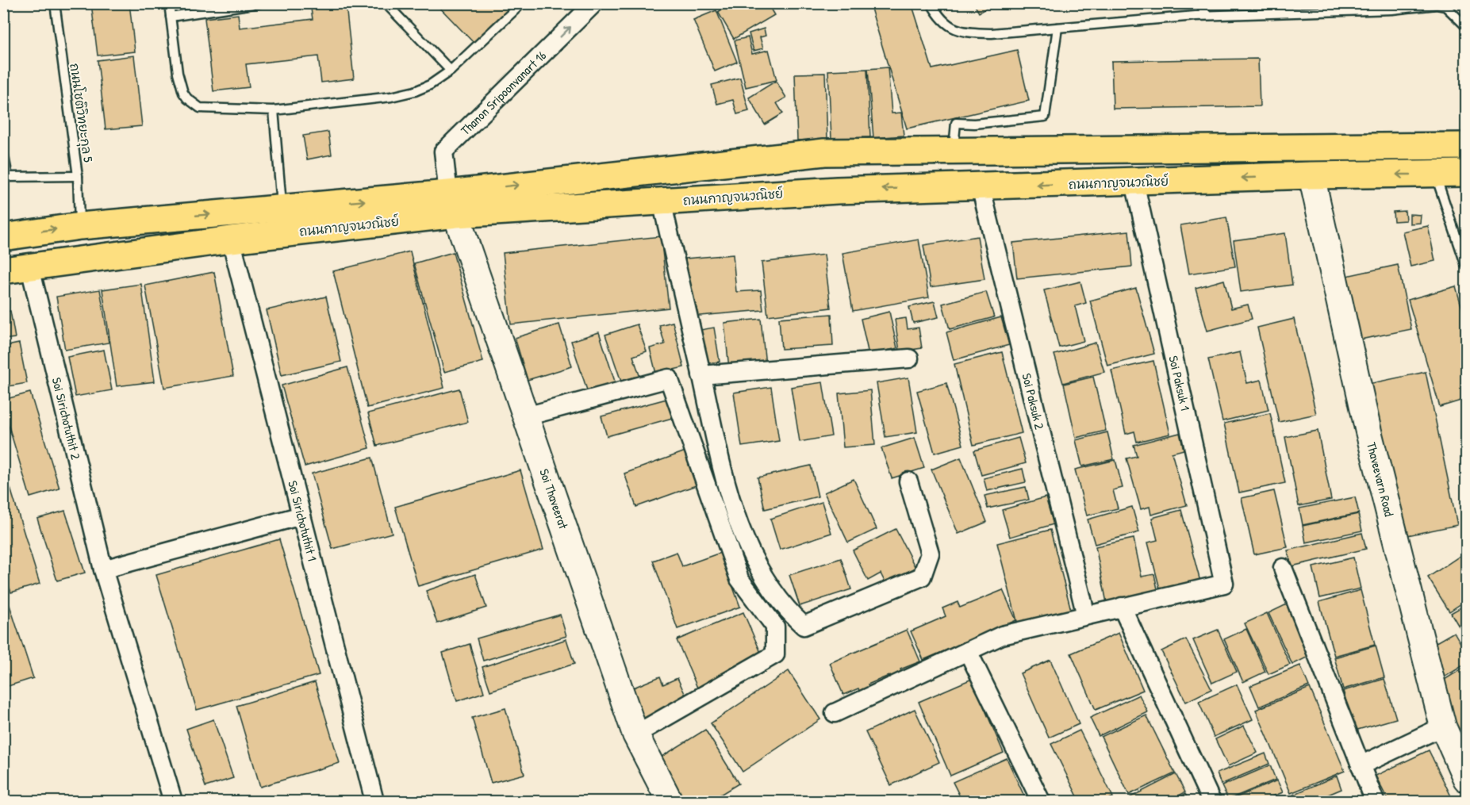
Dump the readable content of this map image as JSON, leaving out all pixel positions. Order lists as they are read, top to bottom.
{
  "streets": {
    "main road": ["ถนนกาญจนวณิชย์"],
    "street": [
      "Thanon Sripoonvanart 16",
      "Soi Paksuk 1",
      "Soi Paksuk 2",
      "Soi Sirichotuthit 2",
      "Thaveevarn Road",
      "Soi Thaveerat",
      "Soi Sirichotuthit 1"
    ],
    "lane": ["ถนนโชติวิทยะกุล 5"]
  },
  "crossings": [
    ["Thanon Sripoonvanart 16", "ถนนกาญจนวณิชย์"],
    ["Thanon Sripoonvanart 16", "Soi Thaveerat"],
    ["ถนนโชติวิทยะกุล 5", "ถนนกาญจนวณิชย์"],
    ["ถนนกาญจนวณิชย์", "Soi Paksuk 1"],
    ["ถนนกาญจนวณิชย์", "Soi Paksuk 2"],
    ["ถนนกาญจนวณิชย์", "Soi Sirichotuthit 2"],
    ["ถนนกาญจนวณิชย์", "Thaveevarn Road"],
    ["ถนนกาญจนวณิชย์", "Soi Thaveerat"],
    ["ถนนกาญจนวณิชย์", "Soi Sirichotuthit 1"]
  ],
  "one_way": ["Thanon Sripoonvanart 16"]
}
